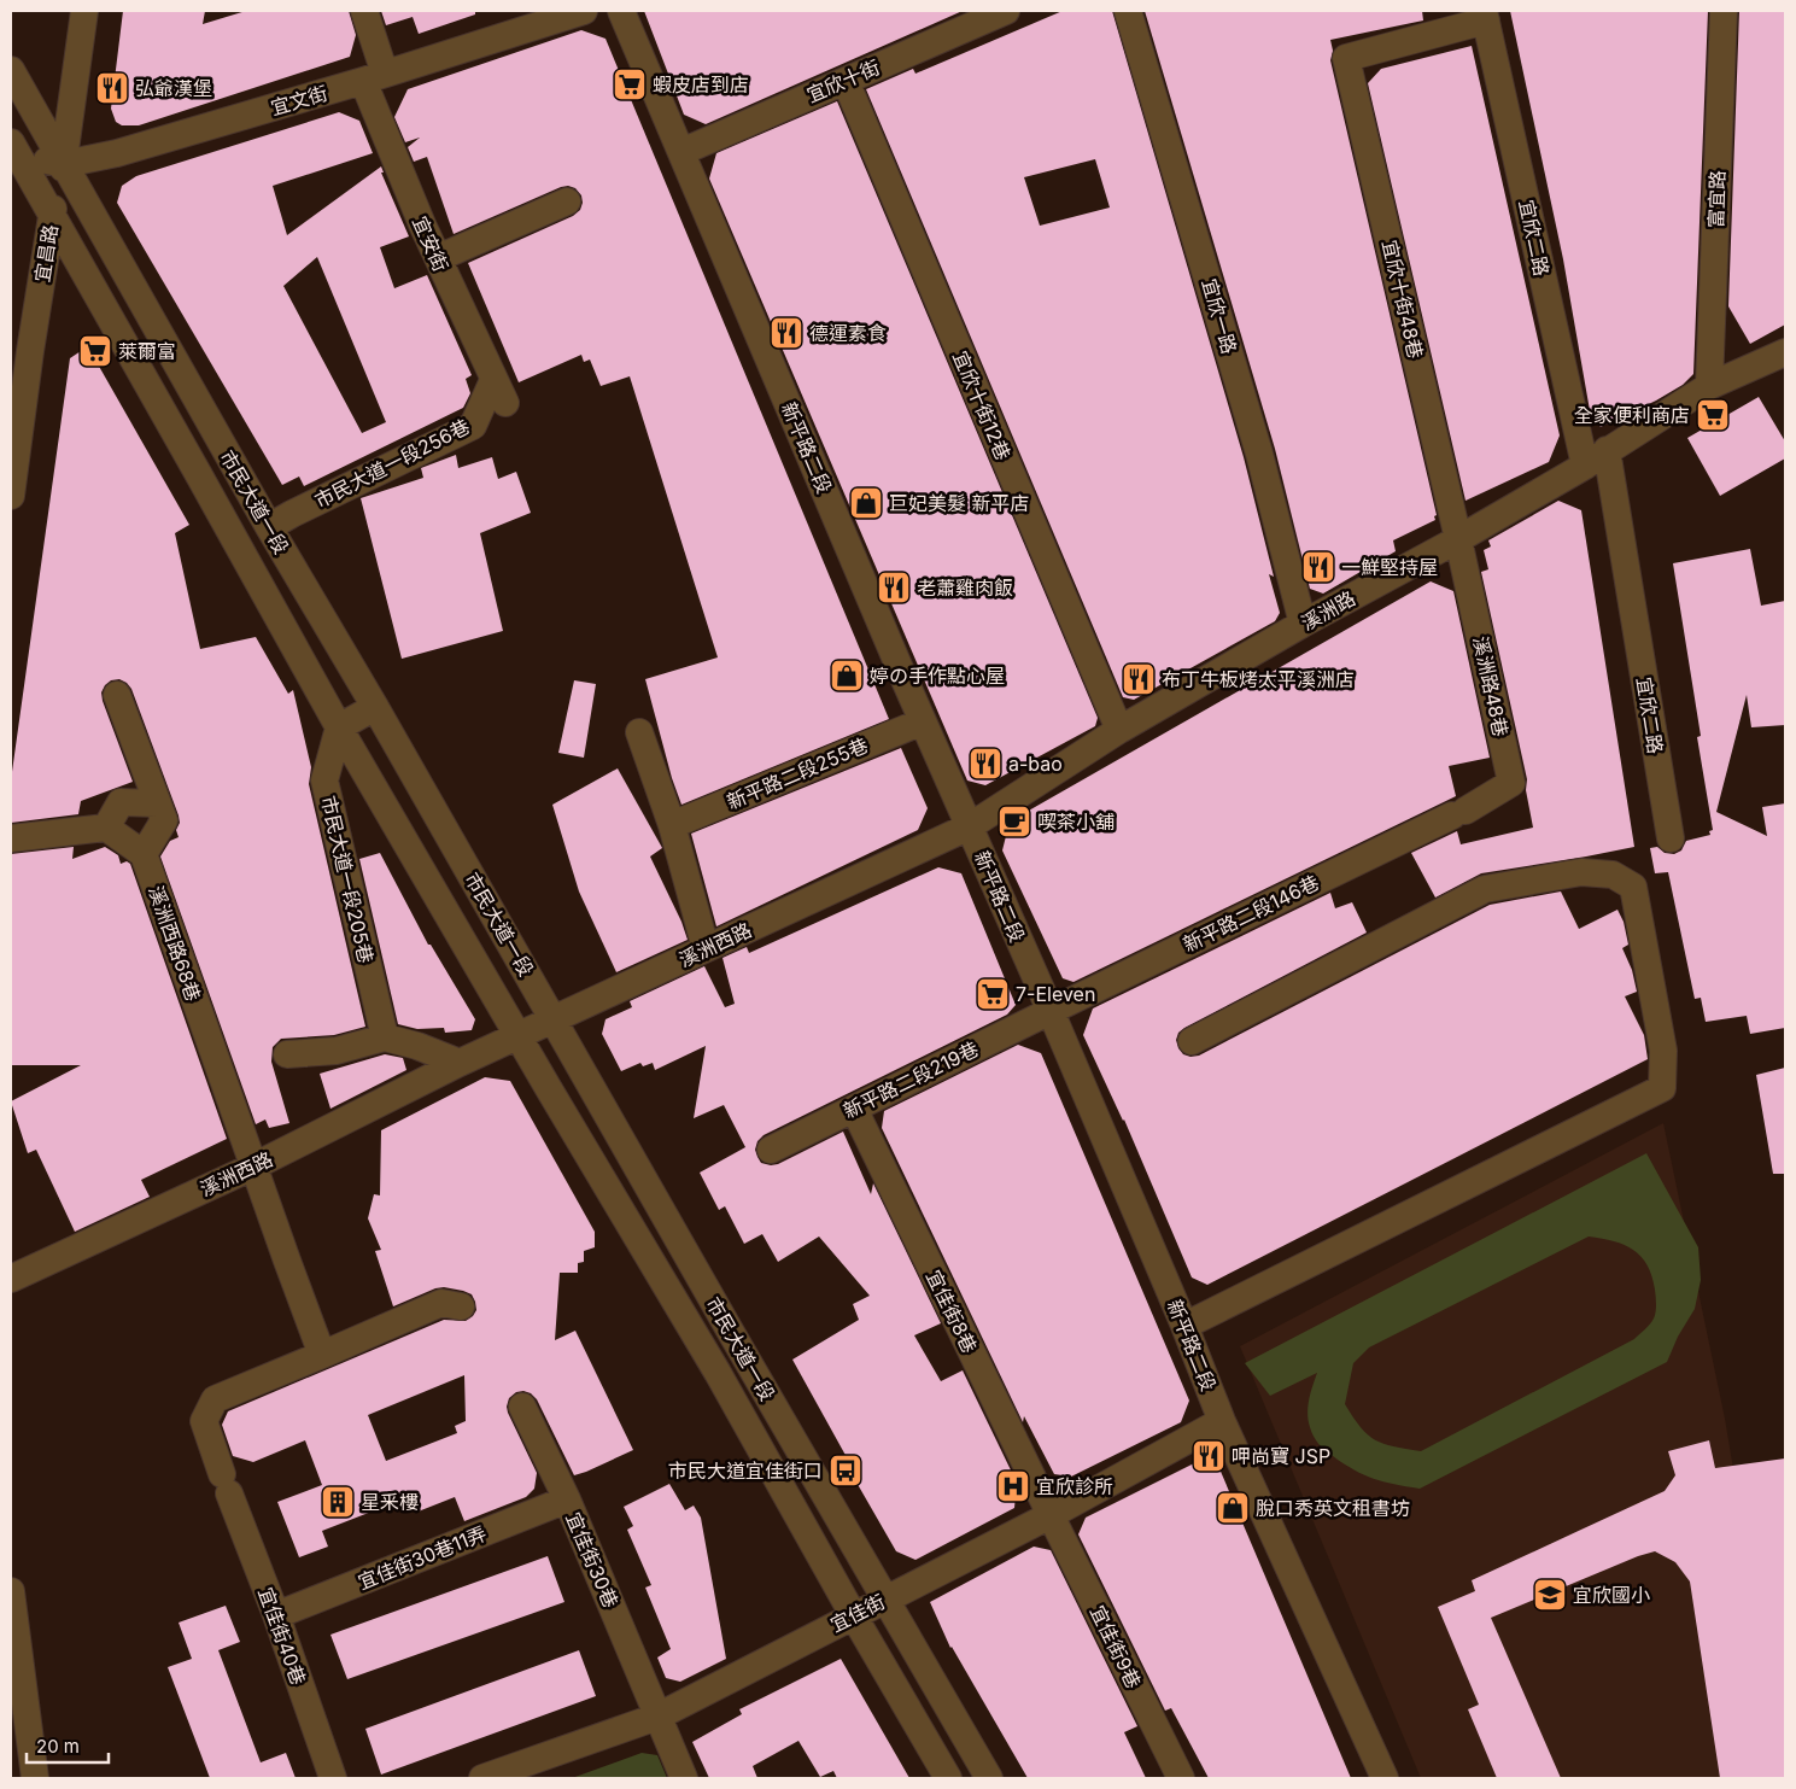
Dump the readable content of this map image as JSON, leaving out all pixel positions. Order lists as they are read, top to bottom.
{
  "streets": {
    "street": [
      "宜欣十街",
      "宜文街",
      "富宜路",
      "宜欣二路",
      "宜安街",
      "宜昌路",
      "宜欣十街48巷",
      "宜欣一路",
      "宜欣十街12巷",
      "新平路二段",
      "市民大道一段256巷",
      "市民大道一段",
      "溪洲路",
      "溪洲路48巷",
      "新平路二段255巷",
      "市民大道一段205巷",
      "新平路二段146巷",
      "溪洲西路68巷",
      "溪洲西路",
      "新平路二段219巷",
      "宜佳街8巷",
      "宜佳街30巷11弄",
      "宜佳街30巷",
      "宜佳街",
      "宜佳街40巷",
      "宜佳街9巷"
    ]
  },
  "crossings": [
    ["宜欣十街", "宜欣十街12巷"],
    ["宜欣十街", "新平路二段"],
    ["宜文街", "宜安街"],
    ["宜文街", "宜昌路"],
    ["宜文街", "市民大道一段"],
    ["富宜路", "溪洲路"],
    ["宜欣二路", "宜欣十街48巷"],
    ["宜欣二路", "溪洲路"],
    ["宜安街", "市民大道一段256巷"],
    ["宜昌路", "市民大道一段"],
    ["宜欣十街48巷", "溪洲路"],
    ["宜欣十街48巷", "溪洲路48巷"],
    ["宜欣一路", "溪洲路"],
    ["宜欣十街12巷", "溪洲路"],
    ["新平路二段", "溪洲路"],
    ["新平路二段", "新平路二段255巷"],
    ["新平路二段", "新平路二段146巷"],
    ["新平路二段", "溪洲西路"],
    ["新平路二段", "新平路二段219巷"],
    ["新平路二段", "宜佳街"],
    ["市民大道一段256巷", "市民大道一段"],
    ["市民大道一段", "市民大道一段205巷"],
    ["市民大道一段", "溪洲西路"],
    ["市民大道一段", "宜佳街"],
    ["溪洲路", "溪洲路48巷"],
    ["溪洲路", "溪洲西路"],
    ["溪洲路48巷", "新平路二段146巷"],
    ["新平路二段146巷", "新平路二段219巷"],
    ["溪洲西路68巷", "溪洲西路"],
    ["溪洲西路68巷", "宜佳街40巷"],
    ["新平路二段219巷", "宜佳街8巷"],
    ["宜佳街8巷", "宜佳街"],
    ["宜佳街8巷", "宜佳街9巷"],
    ["宜佳街30巷11弄", "宜佳街30巷"],
    ["宜佳街30巷11弄", "宜佳街40巷"],
    ["宜佳街30巷", "宜佳街"],
    ["宜佳街", "宜佳街9巷"]
  ],
  "places": {
    "supermarket": [
      "蝦皮店到店",
      "萊爾富",
      "全家便利商店",
      "7-Eleven"
    ],
    "restaurant": [
      "弘爺漢堡",
      "德運素食",
      "一鮮堅持屋",
      "老蕭雞肉飯",
      "布丁牛板烤太平溪洲店",
      "a-bao",
      "呷尚寶 JSP"
    ],
    "shop": ["巨妃美髮 新平店", "婷の手作點心屋", "脫口秀英文租書坊"],
    "cafe": ["喫茶小舖"],
    "bus stop": ["市民大道宜佳街口"],
    "hospital": ["宜欣診所"],
    "building": ["星釆樓"],
    "school or university": ["宜欣國小"]
  },
  "scale_bar": "20 m"
}
